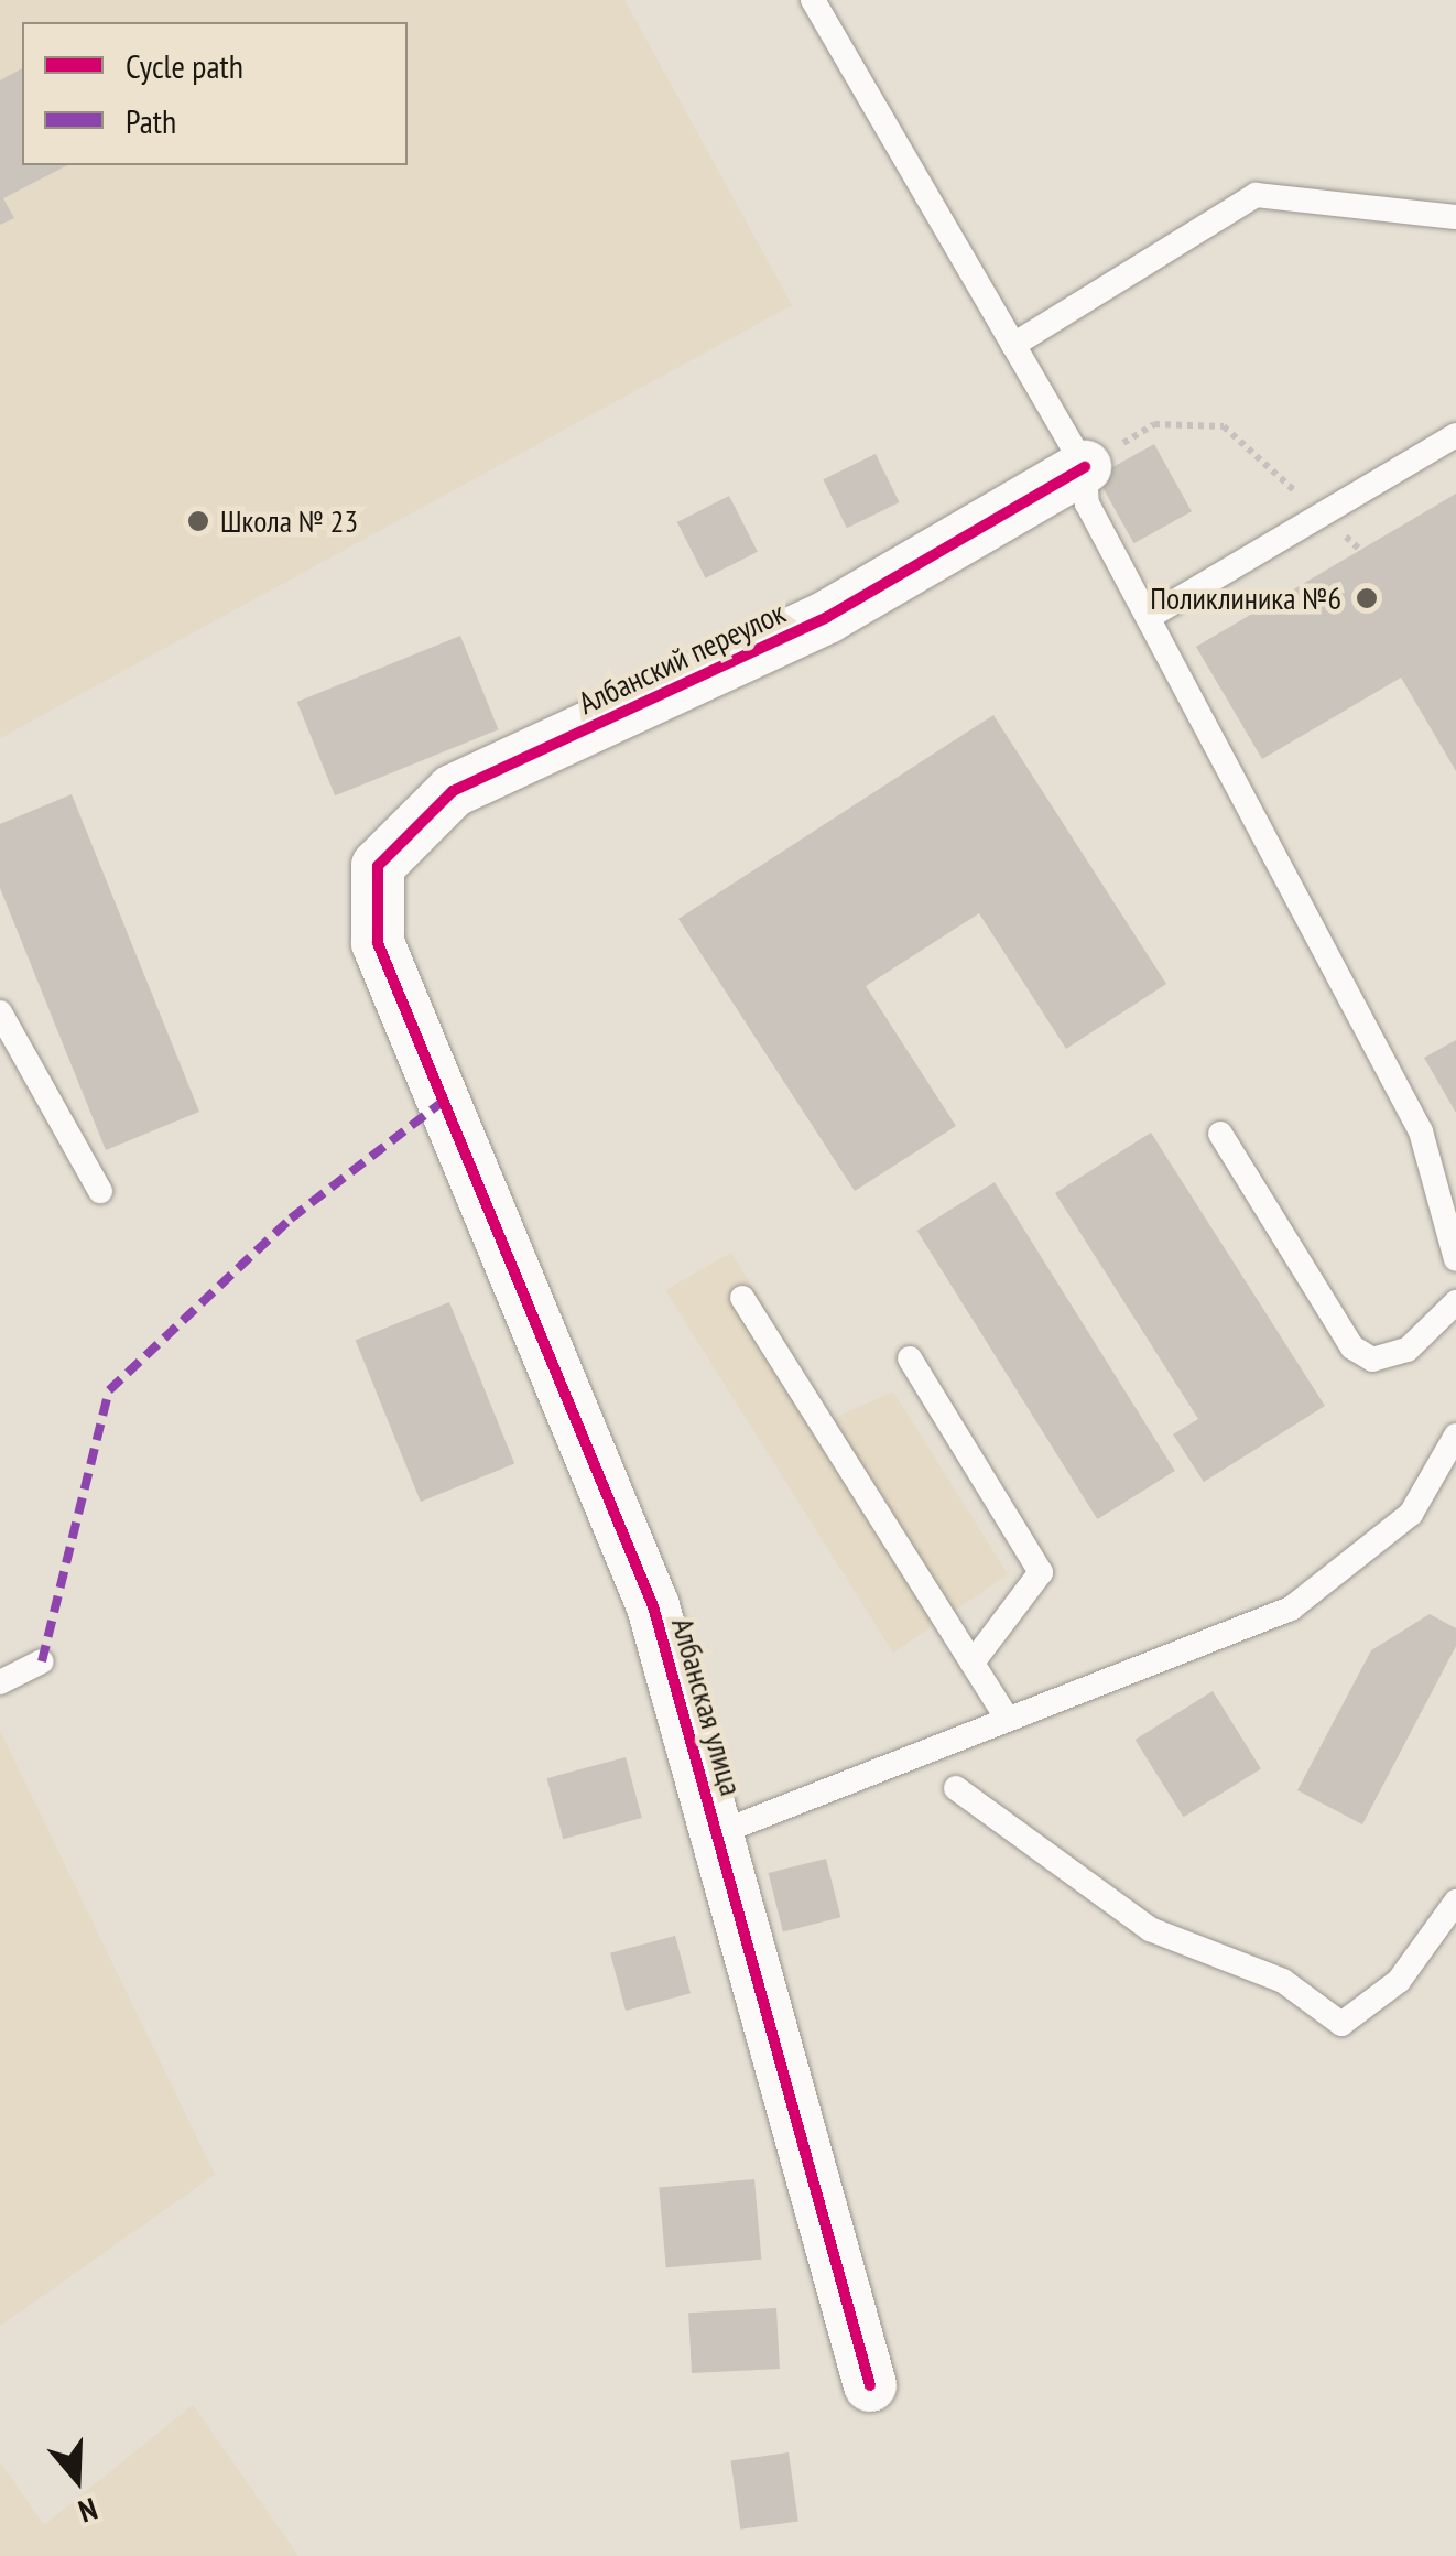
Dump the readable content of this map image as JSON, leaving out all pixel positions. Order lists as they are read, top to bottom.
{
  "streets": {
    "street": ["Албанский переулок", "Албанская улица"]
  },
  "crossings": [
    ["Албанский переулок", "Албанская улица"]
  ],
  "places": ["Школа № 23", "Поликлиника №6"],
  "legend": ["Cycle path", "Path"],
  "north": "bottom"
}
